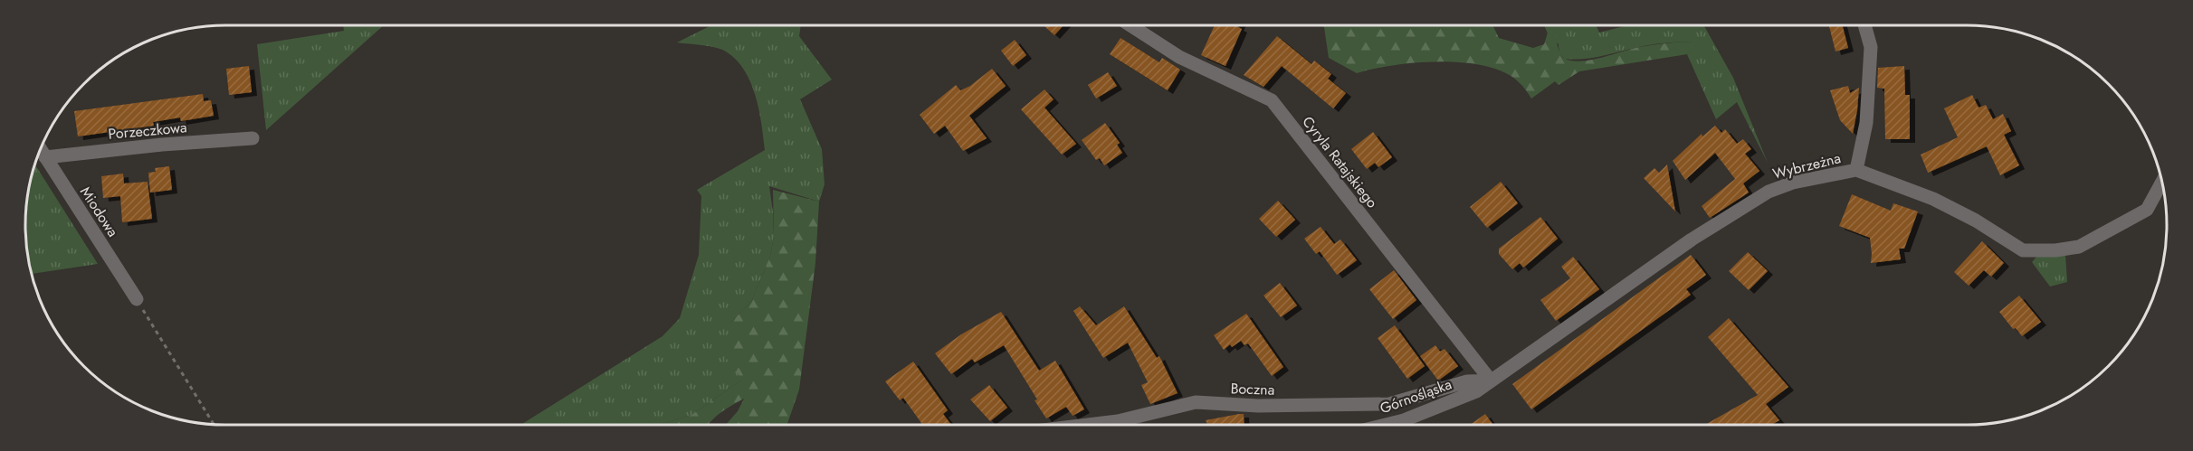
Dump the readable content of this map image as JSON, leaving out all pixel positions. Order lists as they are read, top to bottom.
{
  "streets": {
    "street": [
      "Porzeczkowa",
      "Cyryla Ratajskiego",
      "Wybrzeżna",
      "Miodowa",
      "Boczna",
      "Górnośląska"
    ]
  },
  "crossings": [
    ["Porzeczkowa", "Miodowa"],
    ["Cyryla Ratajskiego", "Wybrzeżna"],
    ["Cyryla Ratajskiego", "Boczna"],
    ["Cyryla Ratajskiego", "Górnośląska"],
    ["Wybrzeżna", "Boczna"],
    ["Wybrzeżna", "Górnośląska"],
    ["Boczna", "Górnośląska"]
  ]
}
